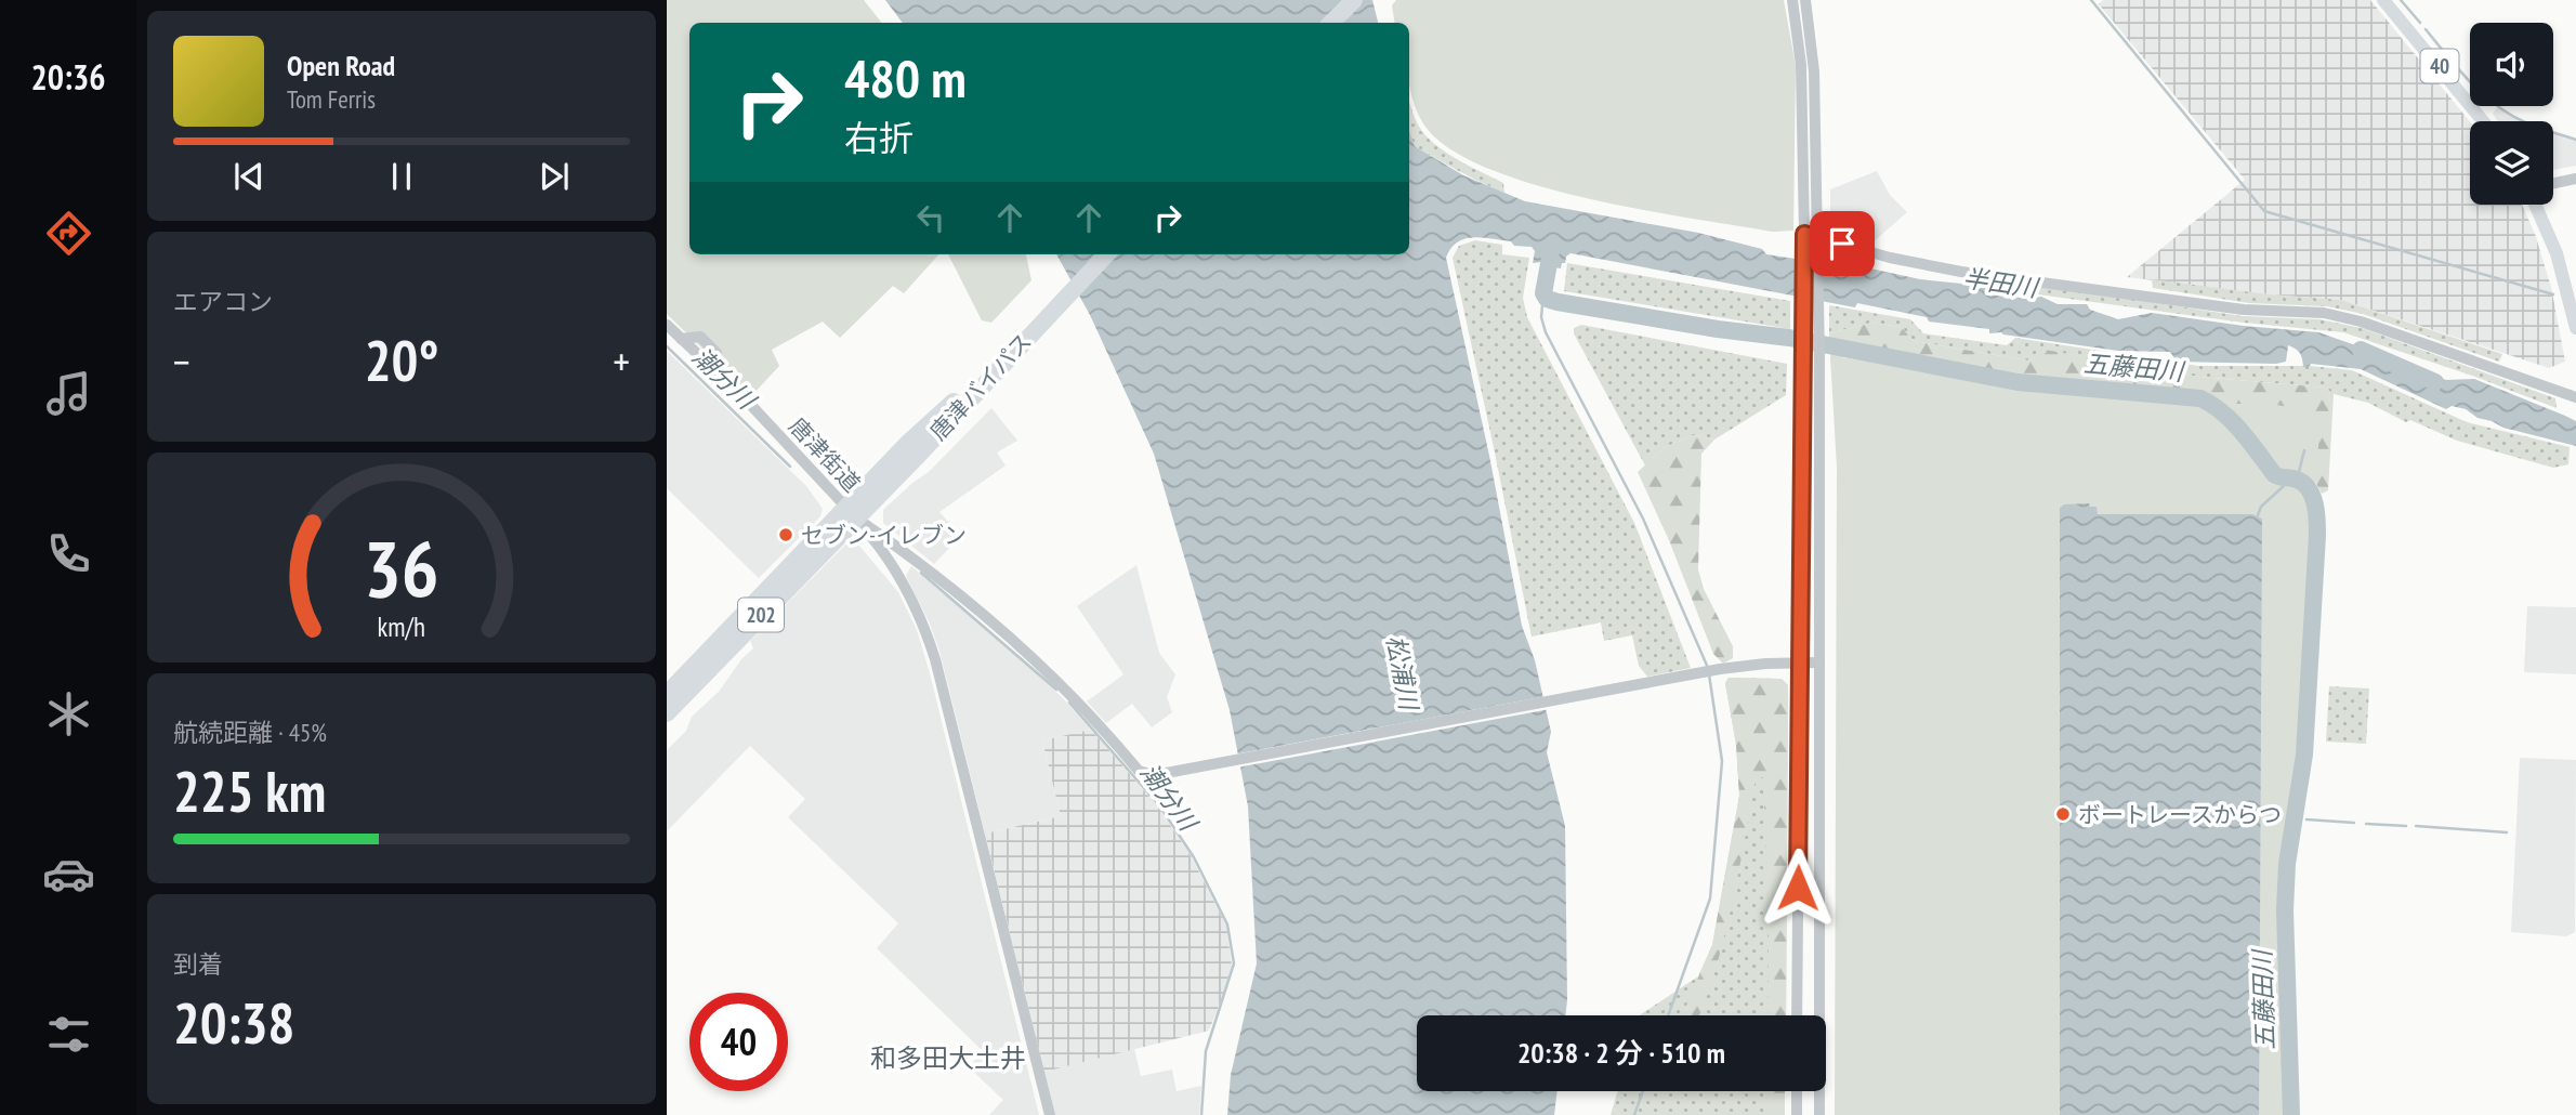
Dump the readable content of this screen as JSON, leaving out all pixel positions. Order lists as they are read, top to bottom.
{
  "streets": {
    "highway": ["唐津バイパス", "202"],
    "main road": ["40"],
    "street": ["唐津街道"]
  },
  "crossings": [
    ["唐津バイパス", "唐津街道"]
  ],
  "districts": ["和多田大土井"],
  "water": [
    "半田川",
    "五藤田川",
    "潮分川",
    "松浦川"
  ],
  "places": ["セブン-イレブン", "ボートレースからつ"],
  "page": {
    "tabs": "20:36",
    "turn": ["480 m", "右折"],
    "song": ["Open Road", "Tom Ferris"],
    "tile": [
      "エアコン",
      ["航続距離 · 45%", "225 km"],
      ["到着", "20:38"]
    ],
    "heat": ["−", "20°", "+"],
    "limit": "40",
    "trip": "20:38 · 2 分 · 510 m",
    "gauge": ["36", "km/h"]
  }
}
